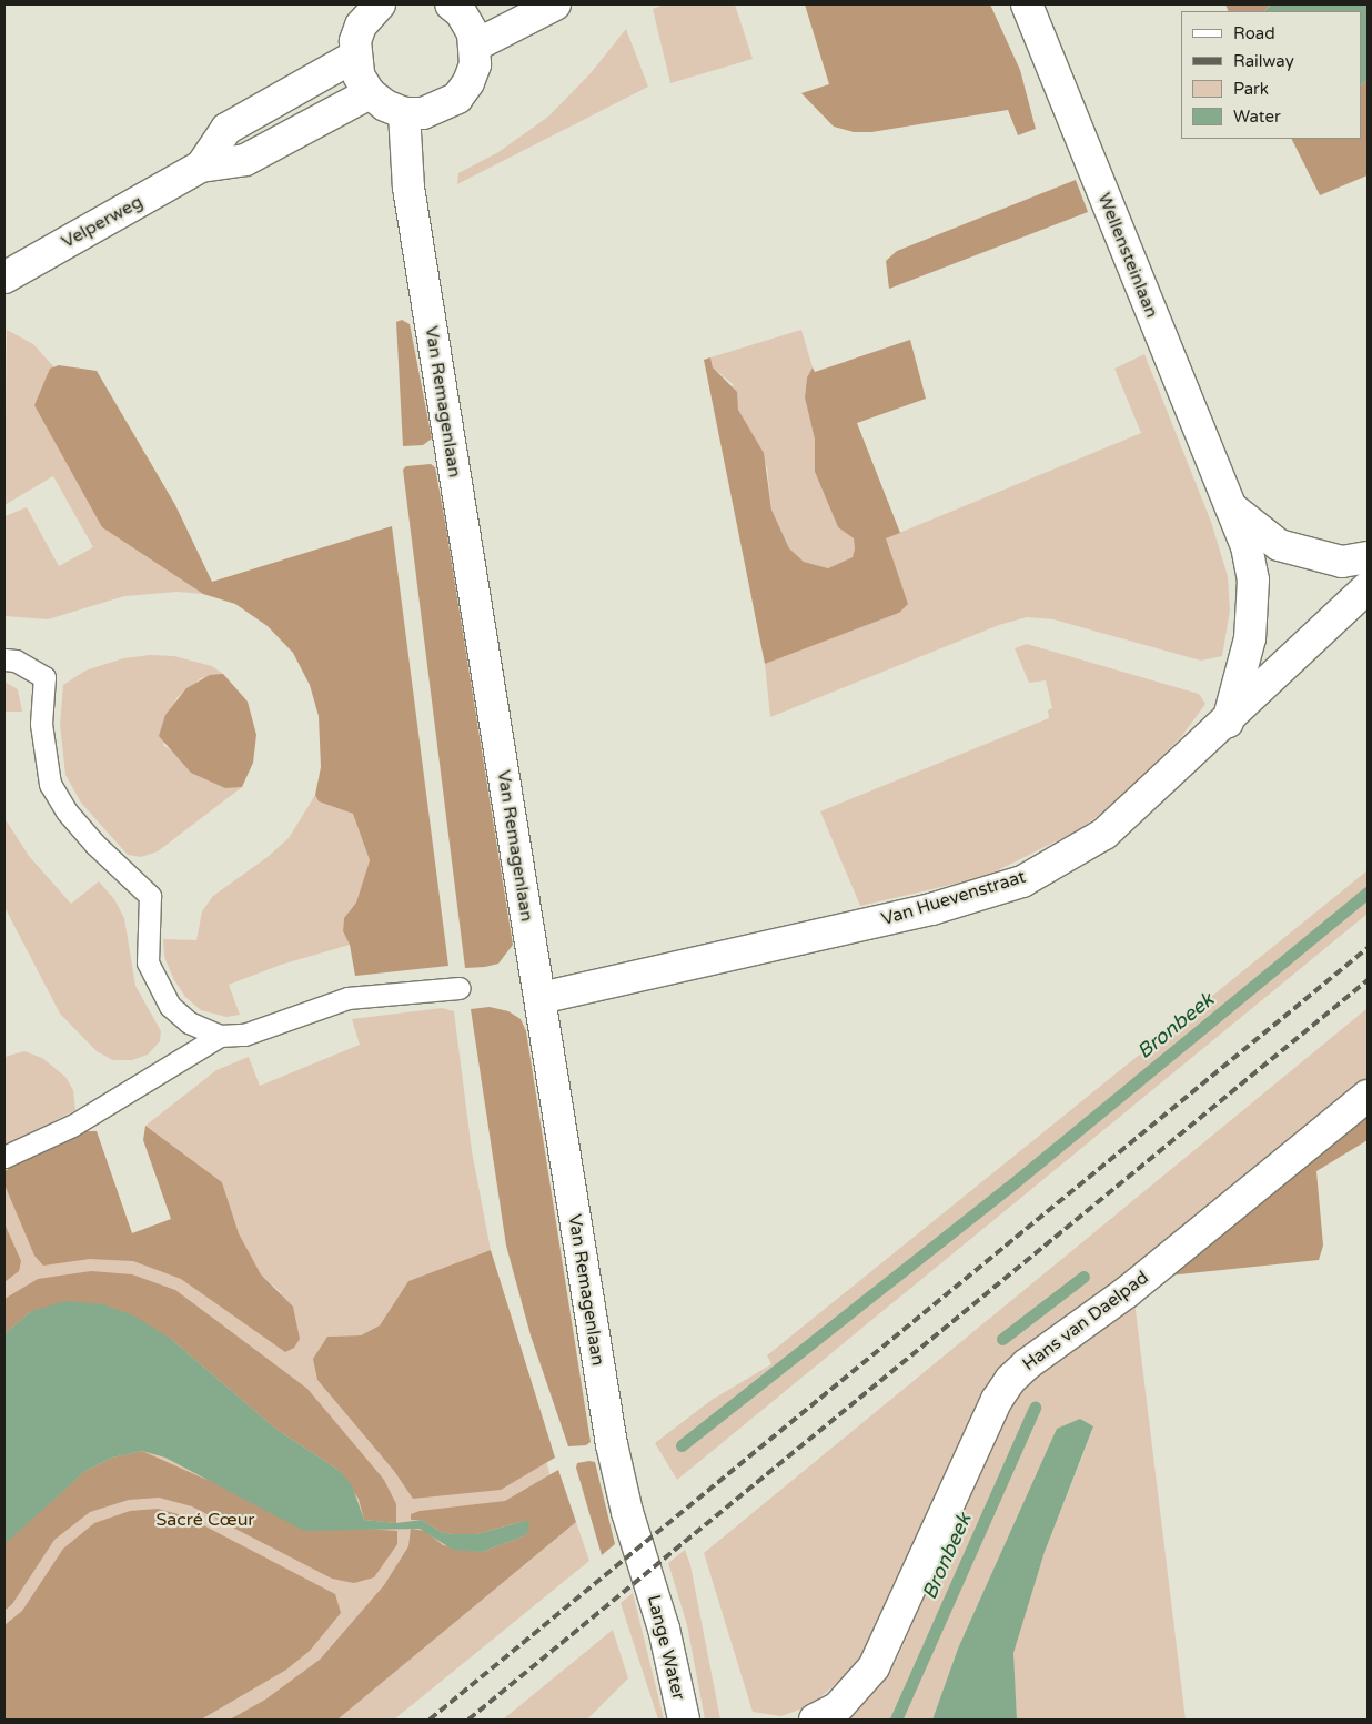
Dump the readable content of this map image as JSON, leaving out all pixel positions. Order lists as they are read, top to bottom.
{
  "streets": {
    "street": [
      "Velperweg",
      "Wellensteinlaan",
      "Van Remagenlaan",
      "Van Huevenstraat",
      "Hans van Daelpad",
      "Lange Water"
    ]
  },
  "crossings": [
    ["Wellensteinlaan", "Van Huevenstraat"],
    ["Van Remagenlaan", "Van Huevenstraat"],
    ["Van Remagenlaan", "Lange Water"]
  ],
  "water": ["Bronbeek"],
  "parks": ["Sacré Cœur"],
  "legend": [
    "Road",
    "Railway",
    "Park",
    "Water"
  ]
}
